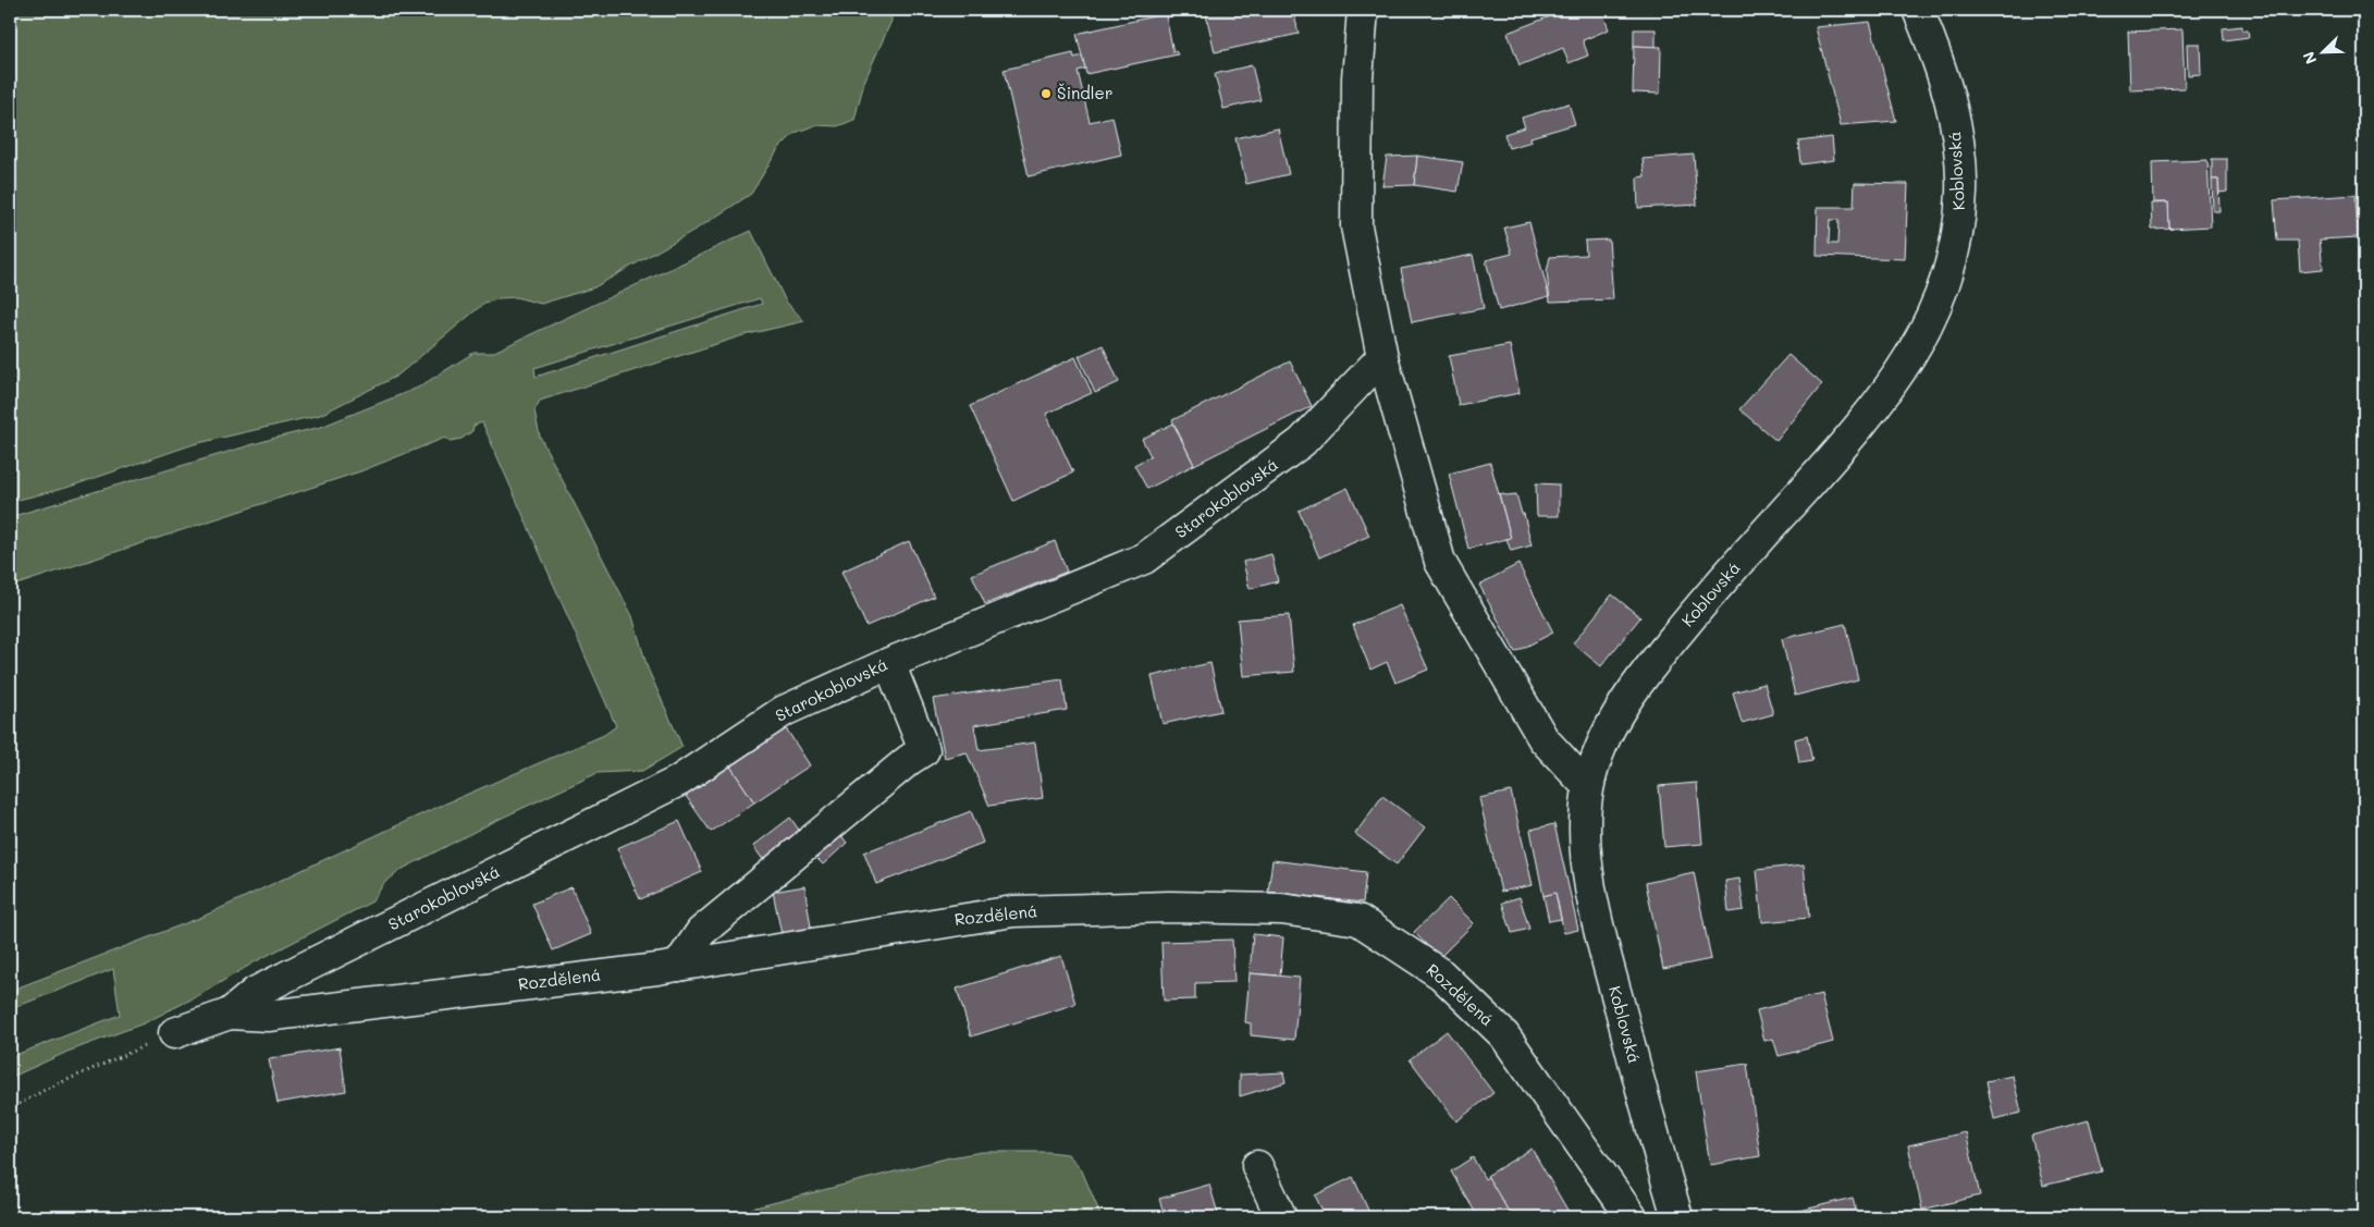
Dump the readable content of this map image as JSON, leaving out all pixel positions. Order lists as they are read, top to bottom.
{
  "streets": {
    "street": ["Koblovská", "Starokoblovská", "Rozdělená"]
  },
  "crossings": [
    ["Starokoblovská", "Rozdělená"]
  ],
  "places": ["Šindler"],
  "north": "bottom left"
}
